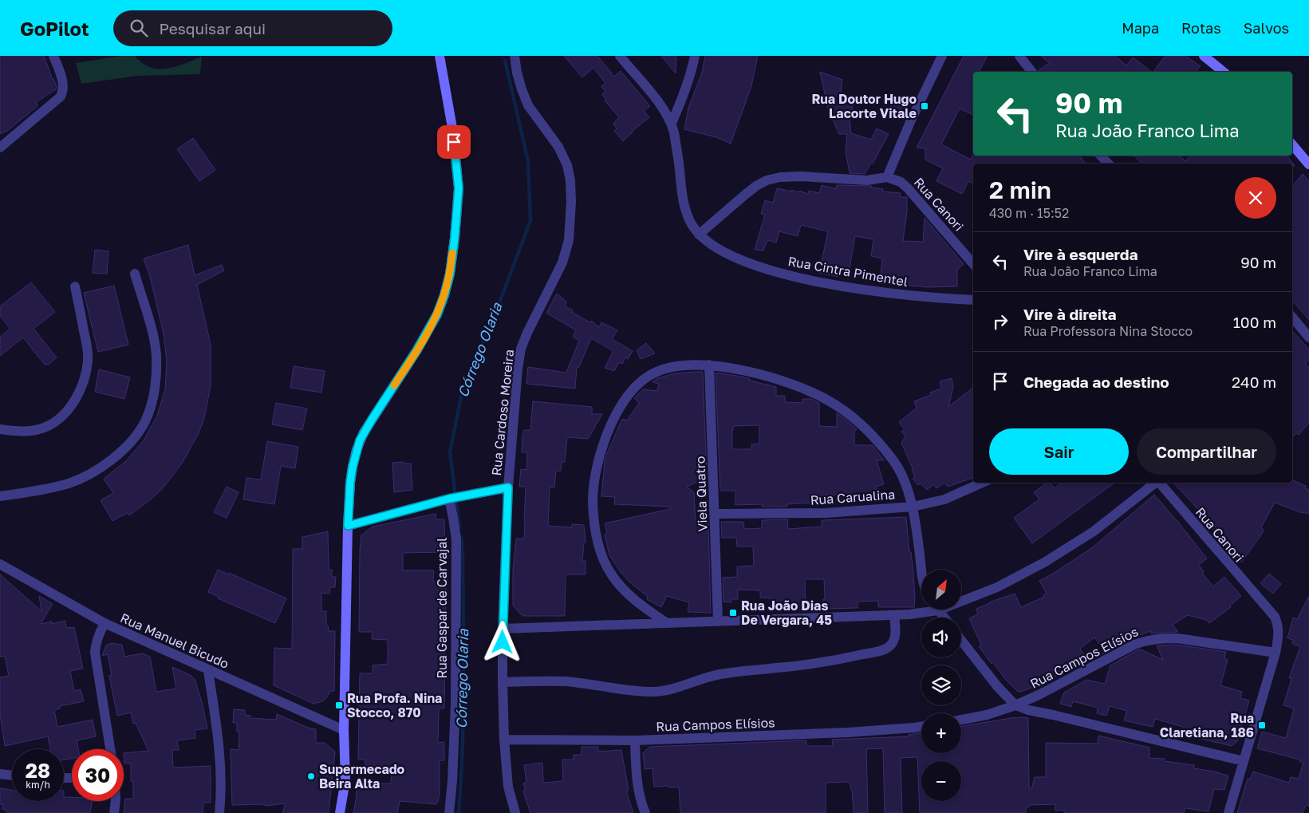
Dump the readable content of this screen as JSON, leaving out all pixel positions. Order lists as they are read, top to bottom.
{
  "streets": {
    "street": [
      "Rua Canori",
      "Rua Cintra Pimentel",
      "Rua Cardoso Moreira",
      "Viela Quatro",
      "Rua Carualina",
      "Rua Gaspar de Carvajal",
      "Rua Manuel Bicudo",
      "Rua Campos Elísios"
    ]
  },
  "crossings": [
    ["Rua Canori", "Rua Campos Elísios"],
    ["Rua Cardoso Moreira", "Rua Campos Elísios"],
    ["Viela Quatro", "Rua Carualina"]
  ],
  "water": ["Córrego Olaria"],
  "places": {
    "transit": [
      "Rua Doutor Hugo Lacorte Vitale",
      "Rua João Dias De Vergara, 45",
      "Rua Profa. Nina Stocco, 870",
      "Rua Claretiana, 186"
    ],
    "other": ["Supermecado Beira Alta"]
  },
  "north": "top right",
  "page": {
    "header": "GoPilot",
    "search": "Pesquisar aqui",
    "nav": ["Mapa", "Rotas", "Salvos"],
    "turn": ["90 m", "Rua João Franco Lima"],
    "heading": ["2 min", "430 m · 15:52"],
    "list": [
      {
        "name": "Vire à esquerda",
        "note": "Rua João Franco Lima",
        "value": "90 m"
      },
      {
        "name": "Vire à direita",
        "note": "Rua Professora Nina Stocco",
        "value": "100 m"
      },
      {
        "name": "Chegada ao destino",
        "value": "240 m"
      }
    ],
    "buttons": ["Sair", "Compartilhar"],
    "map_buttons": ["+", "−"],
    "speed": "28 km/h",
    "limit": "30"
  }
}
